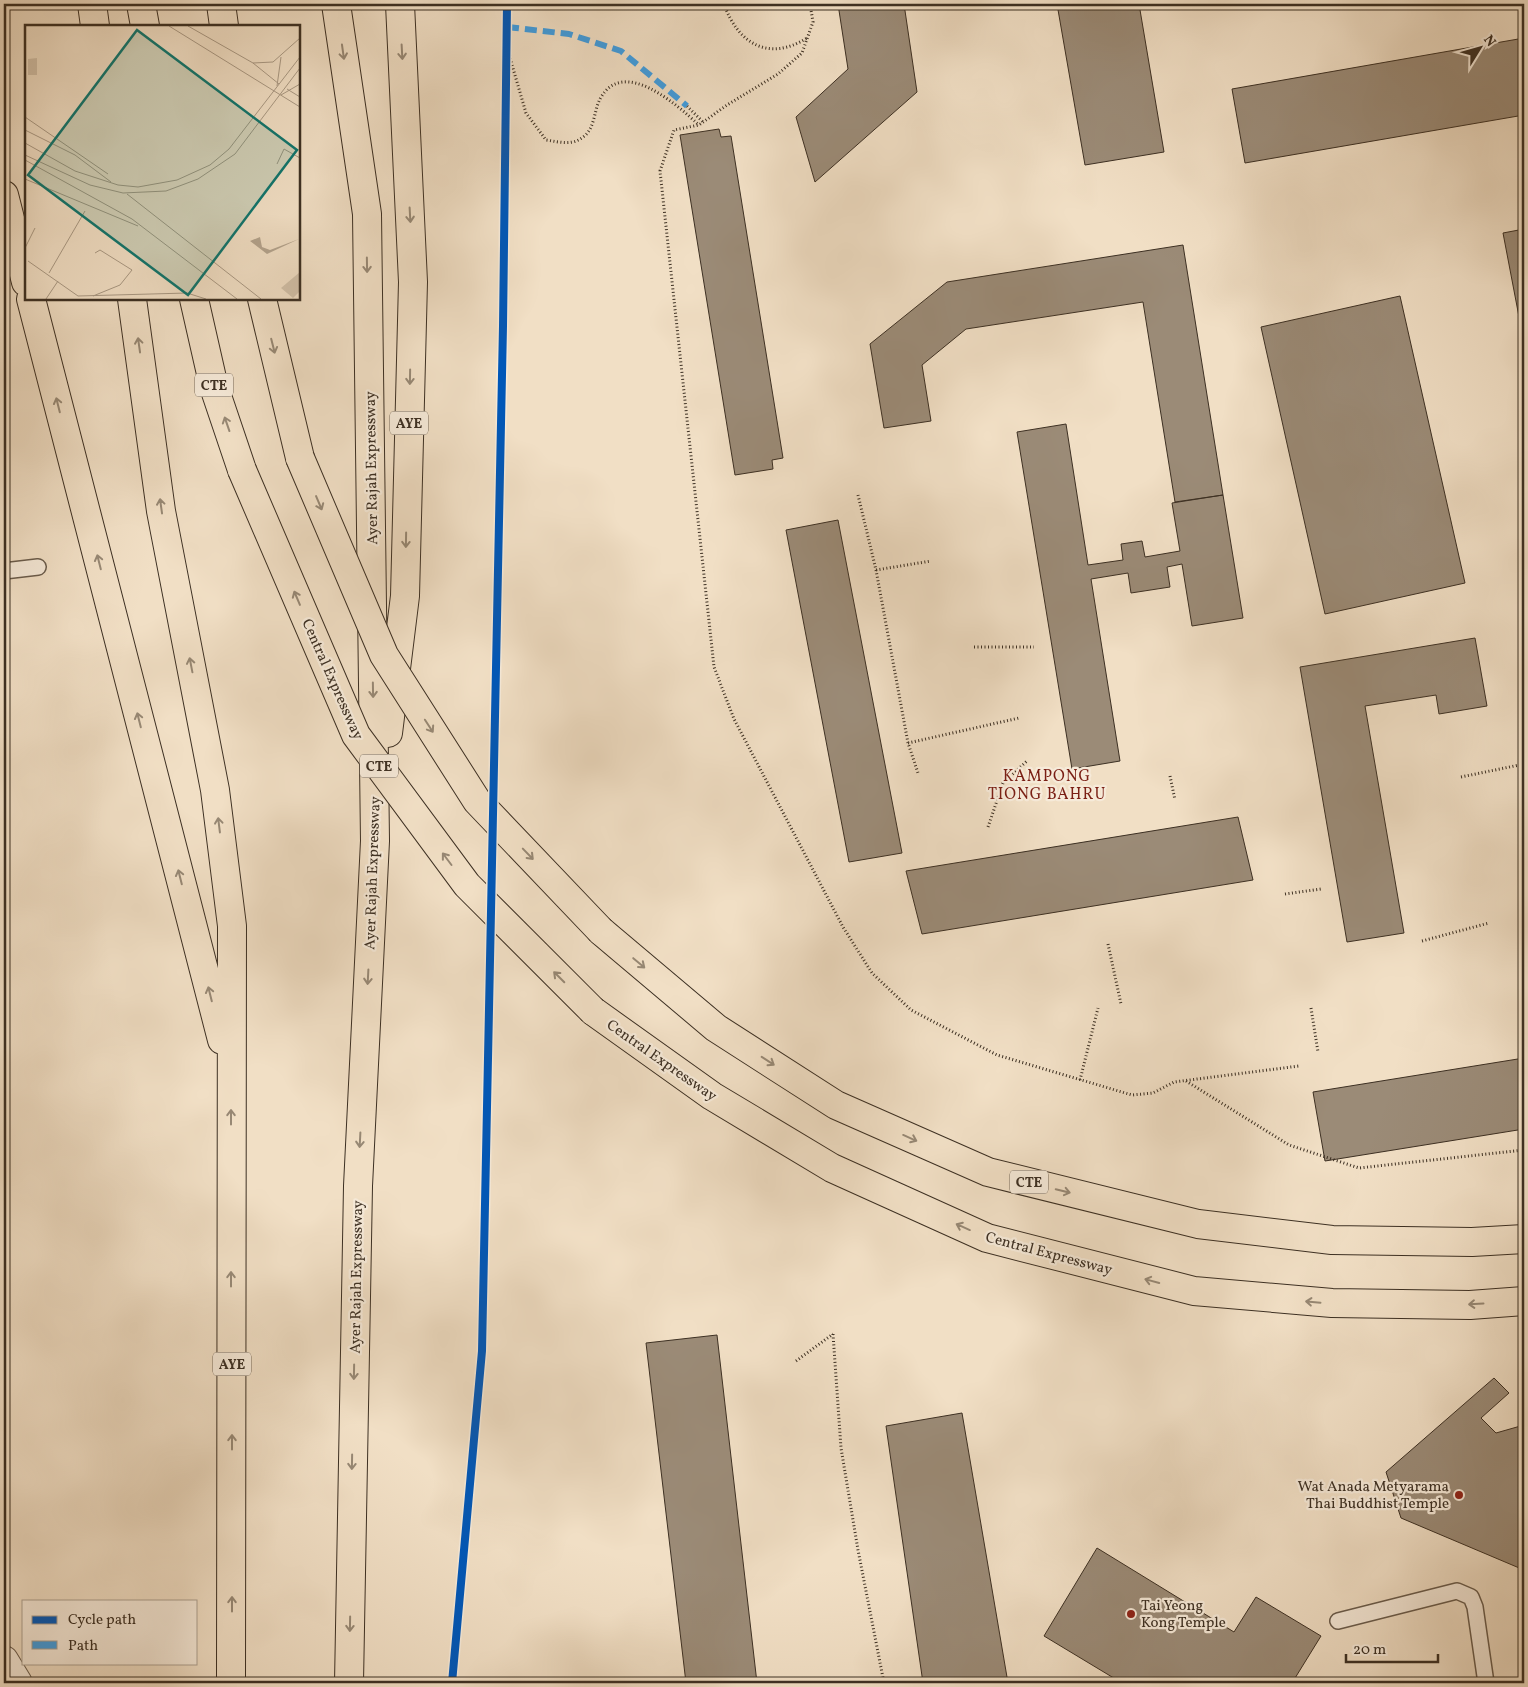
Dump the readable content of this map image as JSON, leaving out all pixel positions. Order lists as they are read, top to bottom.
{
  "streets": {
    "highway": [
      "CTE",
      "AYE",
      "Ayer Rajah Expressway",
      "Central Expressway"
    ]
  },
  "crossings": [
    ["AYE", "Ayer Rajah Expressway"]
  ],
  "districts": ["KAMPONG TIONG BAHRU"],
  "places": ["Wat Anada Metyarama Thai Buddhist Temple", "Tai Yeong Kong Temple"],
  "legend": ["Cycle path", "Path"],
  "scale_bar": "20 m",
  "north": "top right"
}
